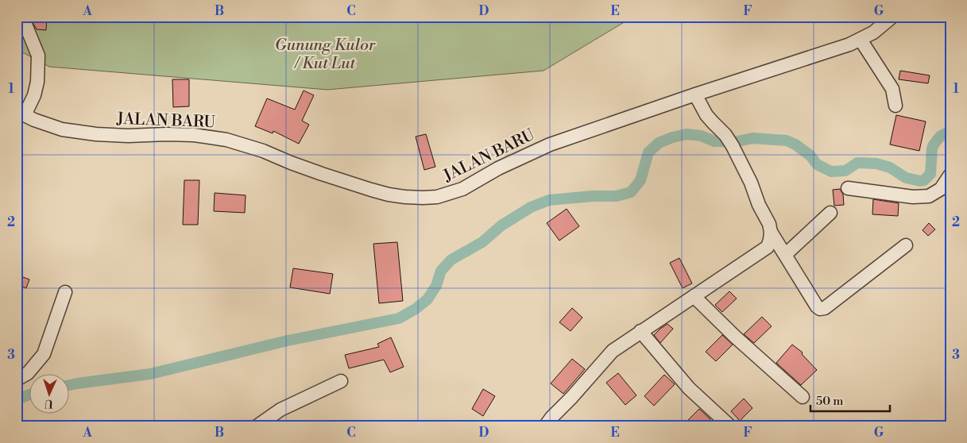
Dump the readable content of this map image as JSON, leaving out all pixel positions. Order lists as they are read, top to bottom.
{
  "streets": {
    "street": ["JALAN BARU"]
  },
  "parks": ["Gunung Kulor / Kut Lut"],
  "scale_bar": "50 m",
  "north": "bottom",
  "grid": {
    "columns": [
      "A",
      "B",
      "C",
      "D",
      "E",
      "F",
      "G"
    ],
    "rows": ["1", "2", "3"]
  }
}
